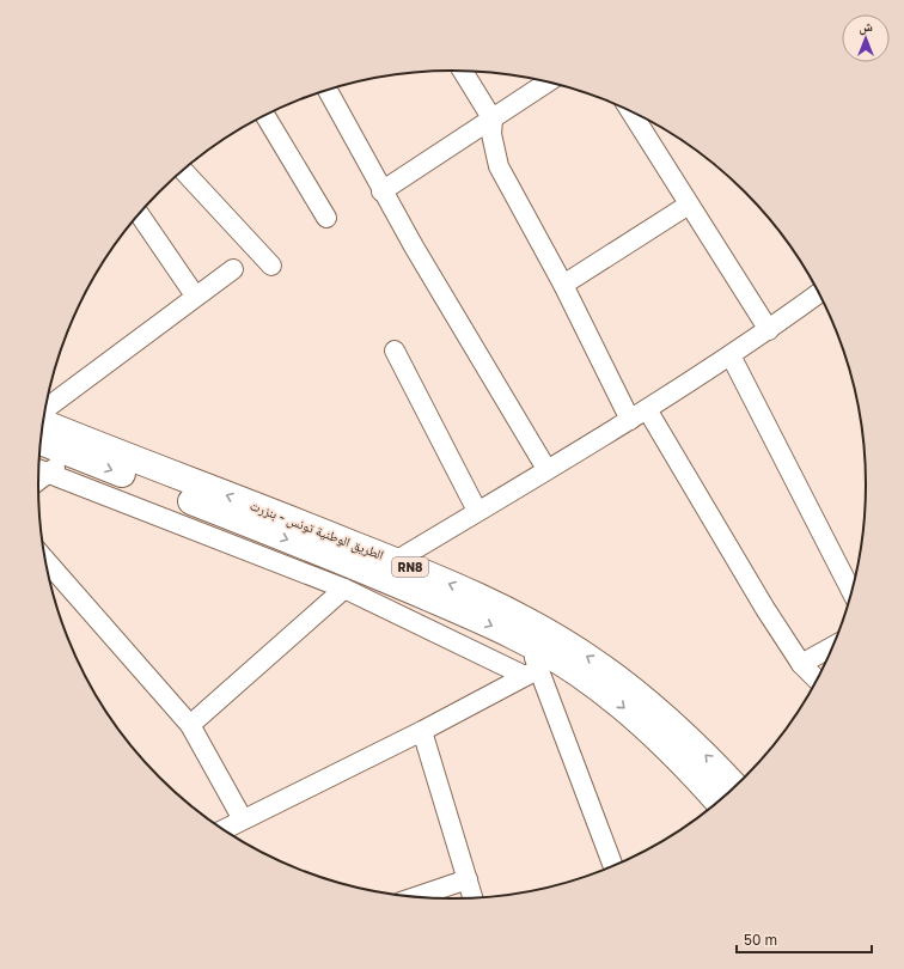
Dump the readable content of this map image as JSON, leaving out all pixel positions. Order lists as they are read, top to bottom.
{
  "streets": {
    "main road": ["الطريق الوطنية تونس - بنزرت", "RN8"]
  },
  "scale_bar": "50 m",
  "north": "top"
}
